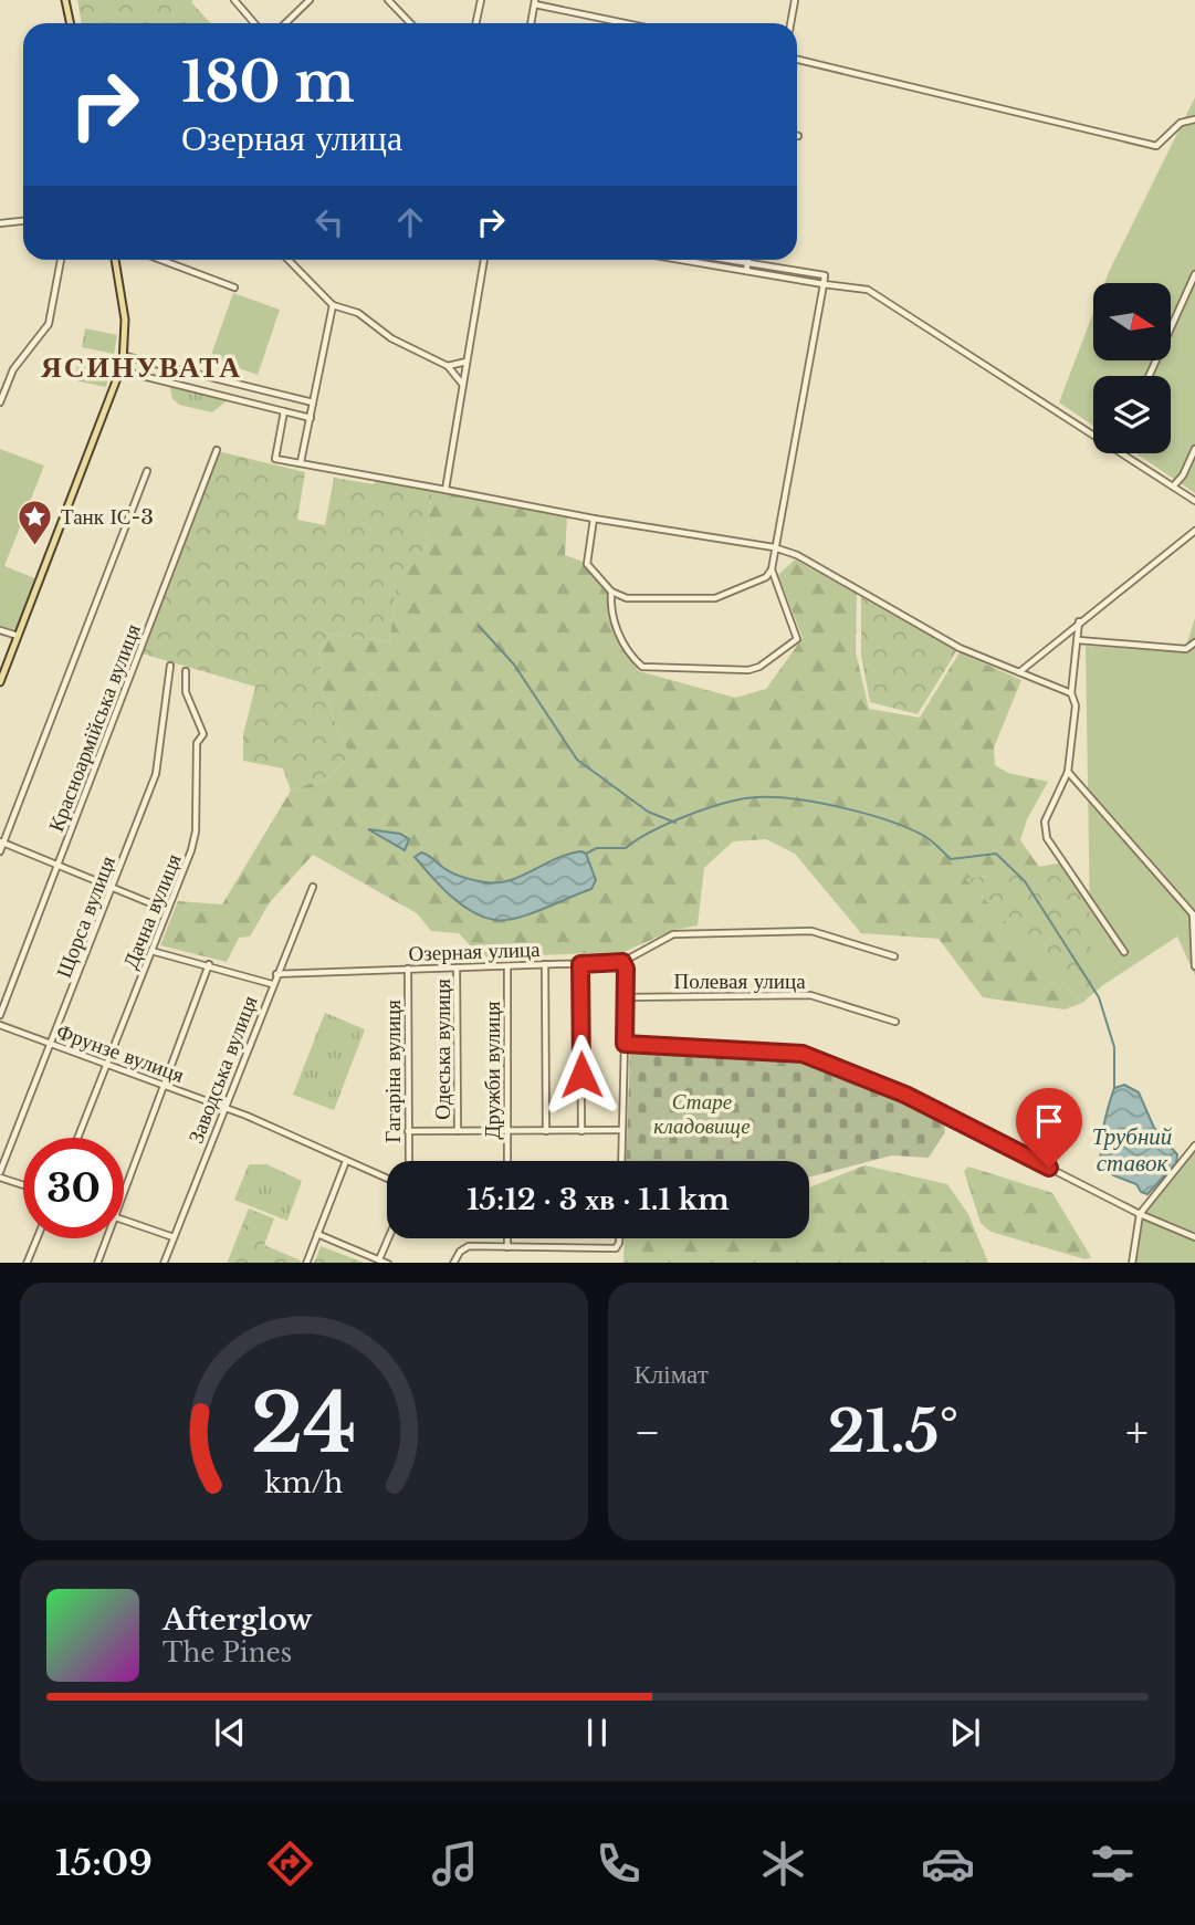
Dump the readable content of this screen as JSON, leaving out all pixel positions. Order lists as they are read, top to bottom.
{
  "streets": {
    "street": [
      "Красноармійська вулиця",
      "Дачна вулиця",
      "Щорса вулиця",
      "Озерная улица",
      "Полевая улица",
      "Одеська вулиця",
      "Фрунзе вулиця",
      "Заводська вулиця",
      "Дружби вулиця",
      "Гагаріна вулиця"
    ]
  },
  "crossings": [
    ["Дачна вулиця", "Фрунзе вулиця"],
    ["Щорса вулиця", "Фрунзе вулиця"],
    ["Озерная улица", "Одеська вулиця"],
    ["Озерная улица", "Заводська вулиця"],
    ["Озерная улица", "Дружби вулиця"],
    ["Озерная улица", "Гагаріна вулиця"],
    ["Фрунзе вулиця", "Заводська вулиця"]
  ],
  "districts": ["ЯСИНУВАТА"],
  "water": ["Трубний ставок"],
  "parks": ["Старе кладовище"],
  "places": {
    "place": ["Танк ІС-3"]
  },
  "north": "right",
  "page": {
    "turn": ["180 m", "Озерная улица"],
    "limit": "30",
    "trip": "15:12 · 3 хв · 1.1 km",
    "tile": "Клімат",
    "heat": ["−", "21.5°", "+"],
    "song": ["Afterglow", "The Pines"],
    "tabs": "15:09",
    "gauge": ["24", "km/h"]
  }
}
